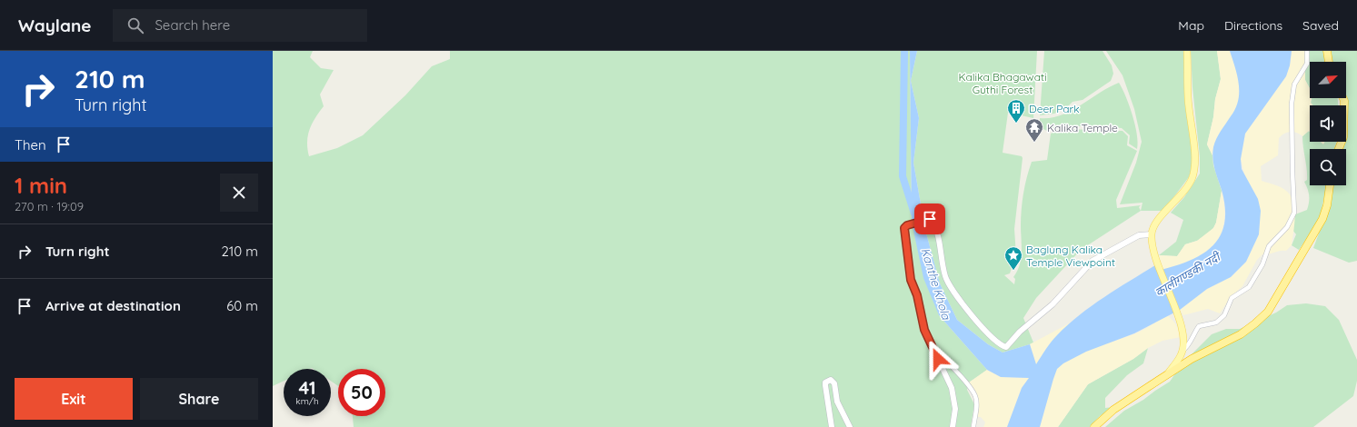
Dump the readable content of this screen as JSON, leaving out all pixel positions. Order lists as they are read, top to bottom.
{
  "water": ["कालीगण्डकी नदी", "Kanthe Khola"],
  "parks": ["Kalika Bhagawati Guthi Forest"],
  "places": {
    "building": ["Deer Park"],
    "temple": ["Kalika Temple"],
    "place": ["Baglung Kalika Temple Viewpoint"]
  },
  "north": "top right",
  "page": {
    "header": "Waylane",
    "search": "Search here",
    "nav": ["Map", "Directions", "Saved"],
    "turn": ["210 m", "Turn right"],
    "then": "Then",
    "heading": ["1 min", "270 m · 19:09"],
    "list": [
      {
        "name": "Turn right",
        "value": "210 m"
      },
      {
        "name": "Arrive at destination",
        "value": "60 m"
      }
    ],
    "speed": "41 km/h",
    "limit": "50",
    "buttons": ["Exit", "Share"]
  }
}
